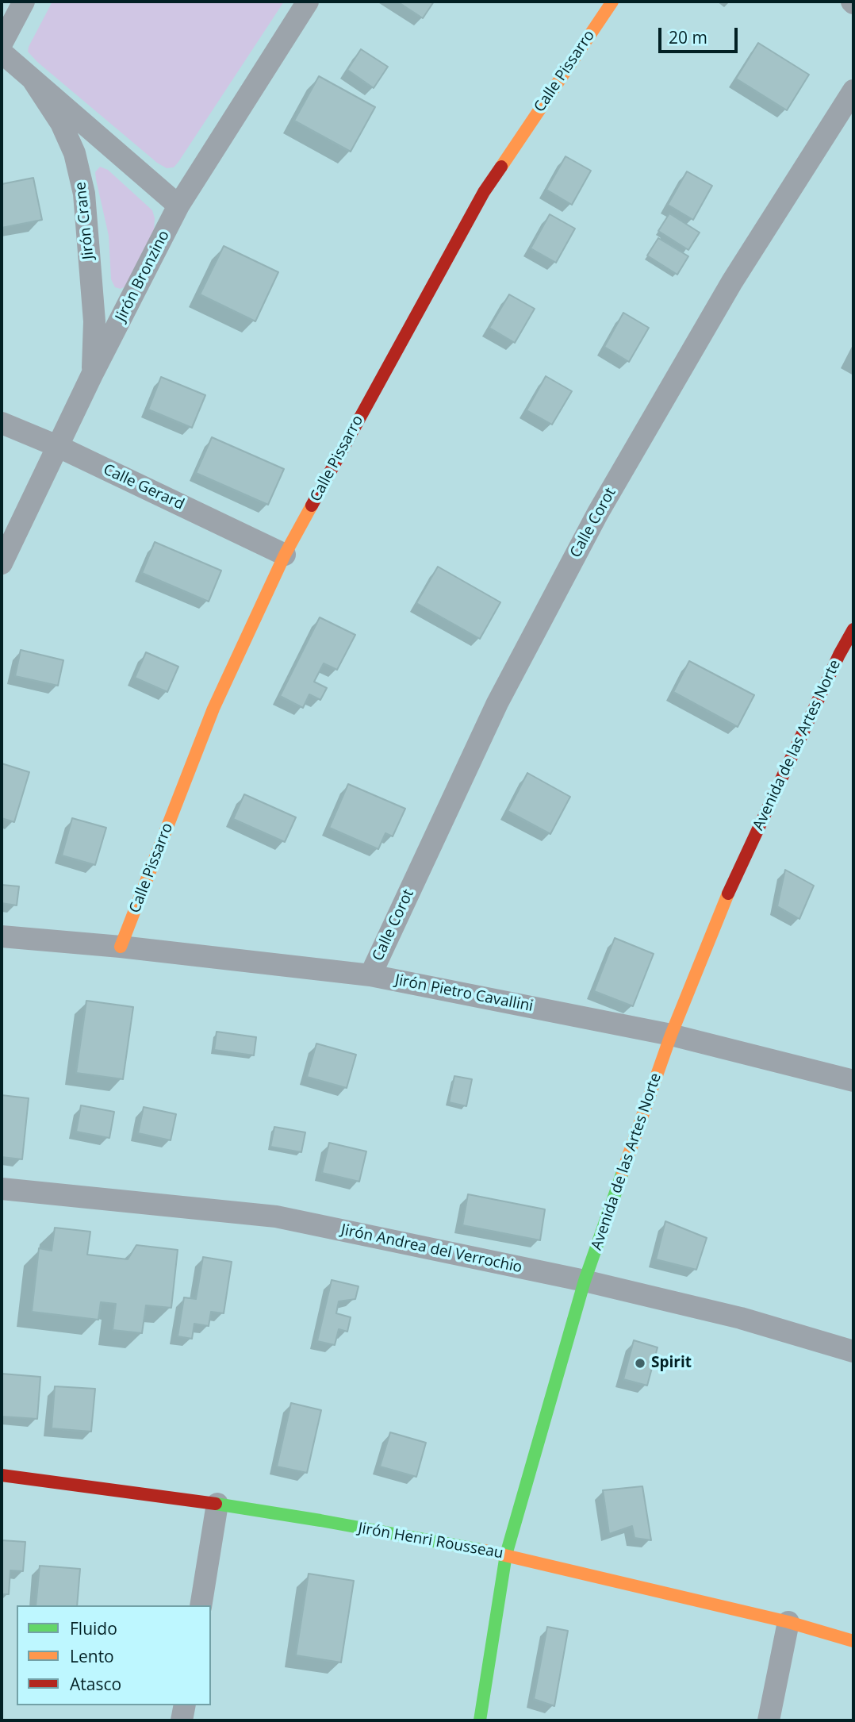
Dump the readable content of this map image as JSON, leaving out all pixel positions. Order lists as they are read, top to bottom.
{
  "streets": {
    "street": [
      "Calle Pissarro",
      "Jirón Crane",
      "Jirón Bronzino",
      "Calle Gerard",
      "Calle Corot",
      "Avenida de las Artes Norte",
      "Jirón Pietro Cavallini",
      "Jirón Andrea del Verrochio",
      "Jirón Henri Rousseau"
    ]
  },
  "crossings": [
    ["Calle Pissarro", "Calle Gerard"],
    ["Calle Pissarro", "Jirón Pietro Cavallini"],
    ["Jirón Crane", "Jirón Bronzino"],
    ["Jirón Bronzino", "Calle Gerard"],
    ["Calle Corot", "Jirón Pietro Cavallini"],
    ["Avenida de las Artes Norte", "Jirón Pietro Cavallini"],
    ["Avenida de las Artes Norte", "Jirón Andrea del Verrochio"],
    ["Avenida de las Artes Norte", "Jirón Henri Rousseau"]
  ],
  "places": ["Spirit"],
  "legend": ["Fluido", "Lento", "Atasco"],
  "scale_bar": "20 m"
}
